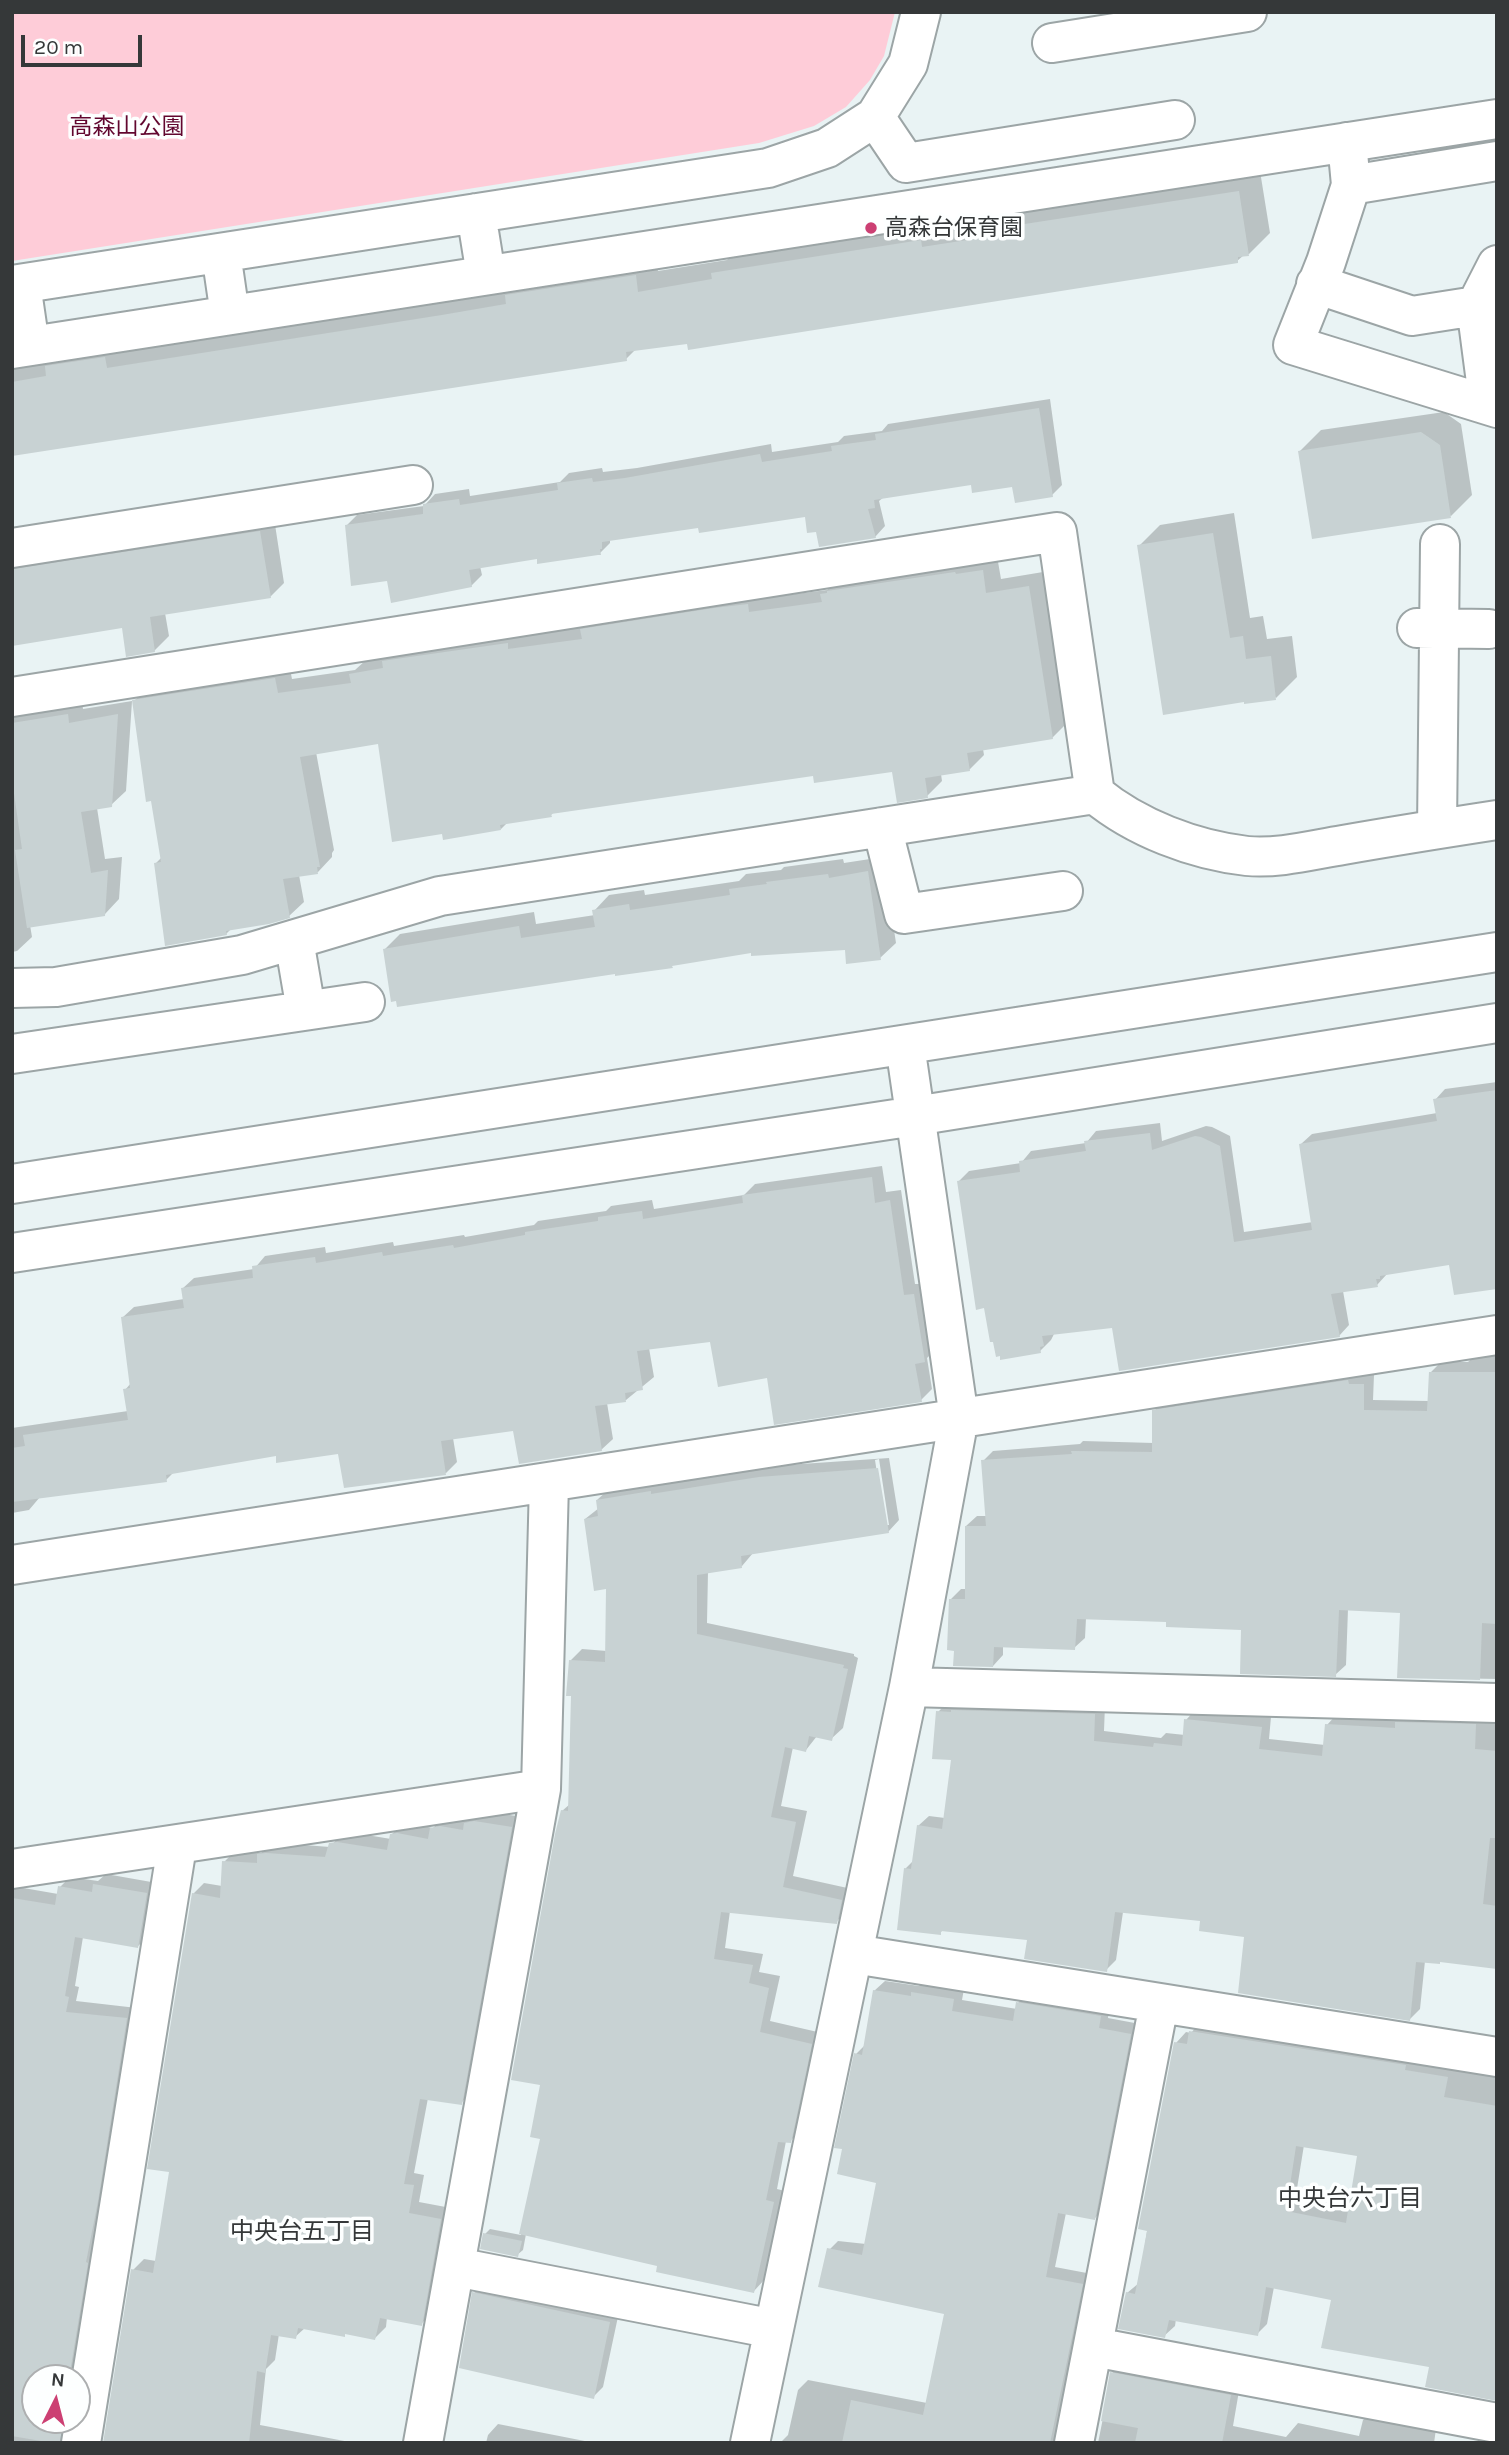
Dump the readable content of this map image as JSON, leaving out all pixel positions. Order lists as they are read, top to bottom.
{
  "districts": ["中央台六丁目", "中央台五丁目"],
  "parks": ["高森山公園"],
  "places": ["高森台保育園"],
  "scale_bar": "20 m",
  "north": "top"
}
